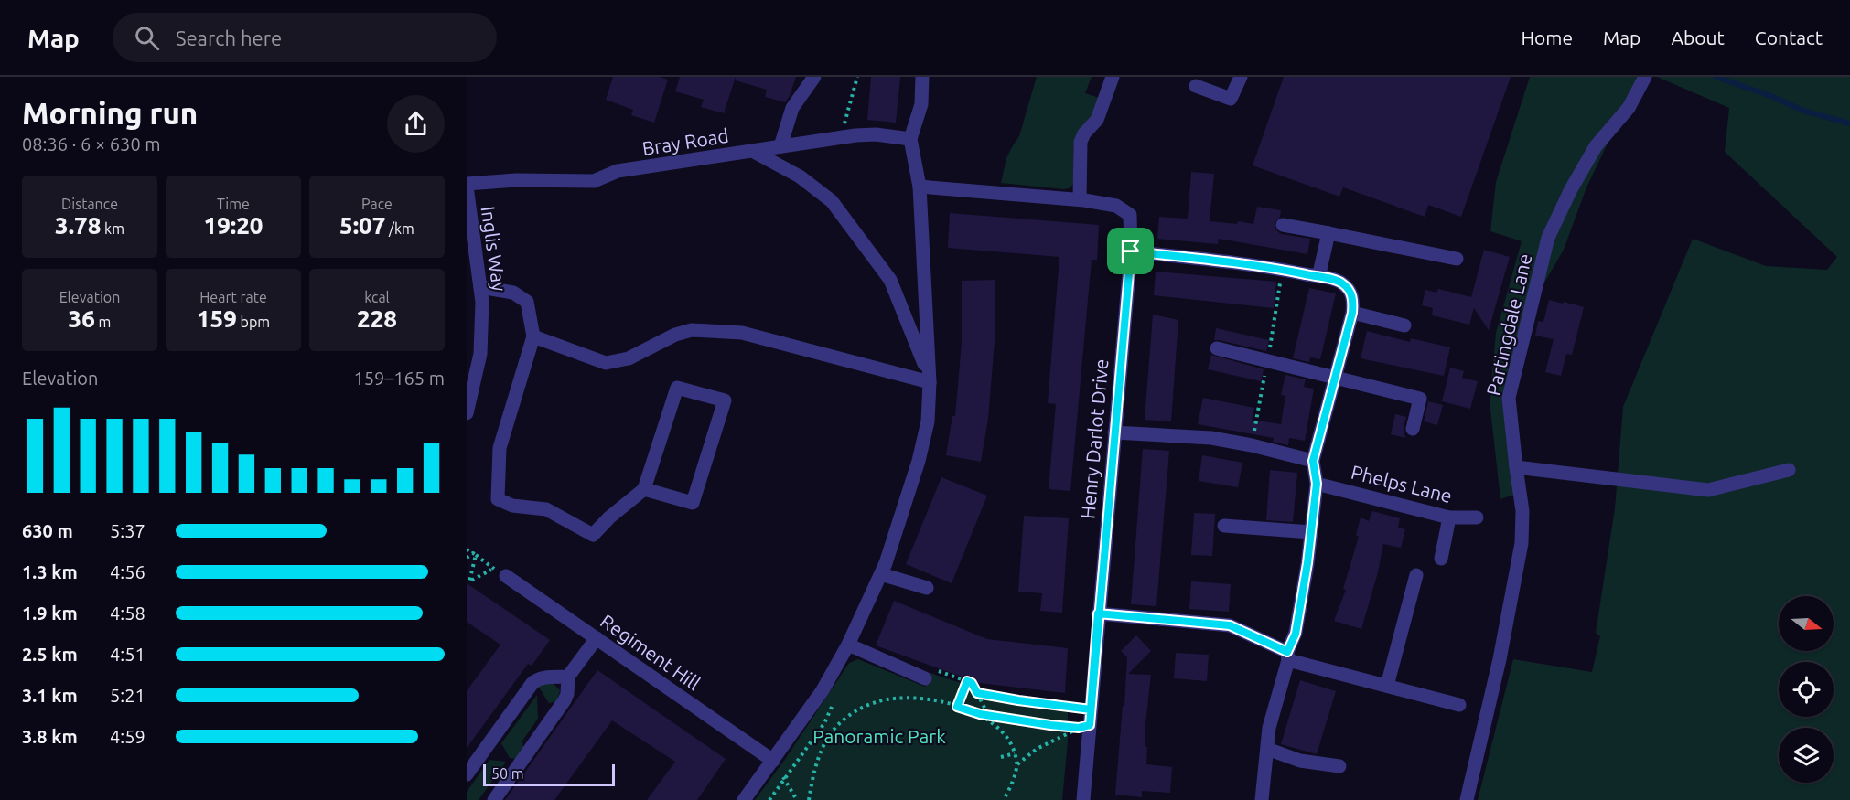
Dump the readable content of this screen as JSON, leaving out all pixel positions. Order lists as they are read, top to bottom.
{
  "streets": {
    "street": [
      "Bray Road",
      "Inglis Way",
      "Partingdale Lane",
      "Henry Darlot Drive",
      "Phelps Lane",
      "Regiment Hill"
    ]
  },
  "crossings": [
    ["Bray Road", "Inglis Way"]
  ],
  "parks": ["Panoramic Park"],
  "scale_bar": "50 m",
  "north": "right",
  "page": {
    "header": "Map",
    "search": "Search here",
    "nav": [
      "Home",
      "Map",
      "About",
      "Contact"
    ],
    "heading": ["Morning run", "08:36 · 6 × 630 m"],
    "stats": [
      ["Distance", "3.78 km"],
      ["Time", "19:20"],
      ["Pace", "5:07 /km"],
      ["Elevation", "36 m"],
      ["Heart rate", "159 bpm"],
      ["kcal", "228"]
    ],
    "chart": ["Elevation", "159–165 m"],
    "list": [
      {
        "name": "630 m",
        "note": "5:37"
      },
      {
        "name": "1.3 km",
        "note": "4:56"
      },
      {
        "name": "1.9 km",
        "note": "4:58"
      },
      {
        "name": "2.5 km",
        "note": "4:51"
      },
      {
        "name": "3.1 km",
        "note": "5:21"
      },
      {
        "name": "3.8 km",
        "note": "4:59"
      }
    ],
    "scale": "50 m"
  }
}
